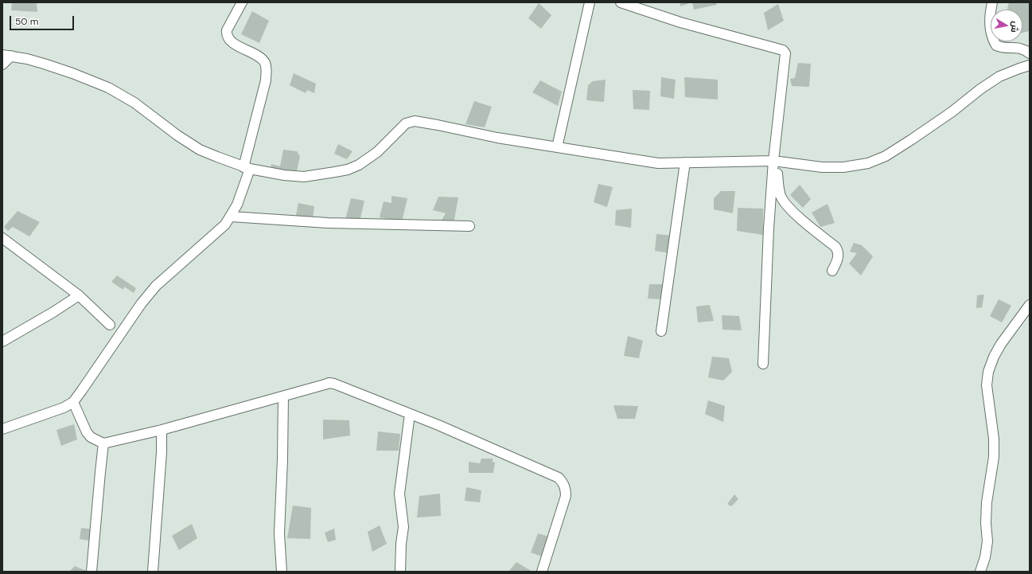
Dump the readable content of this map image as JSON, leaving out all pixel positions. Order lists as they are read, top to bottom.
{
  "scale_bar": "50 m",
  "north": "right"
}
